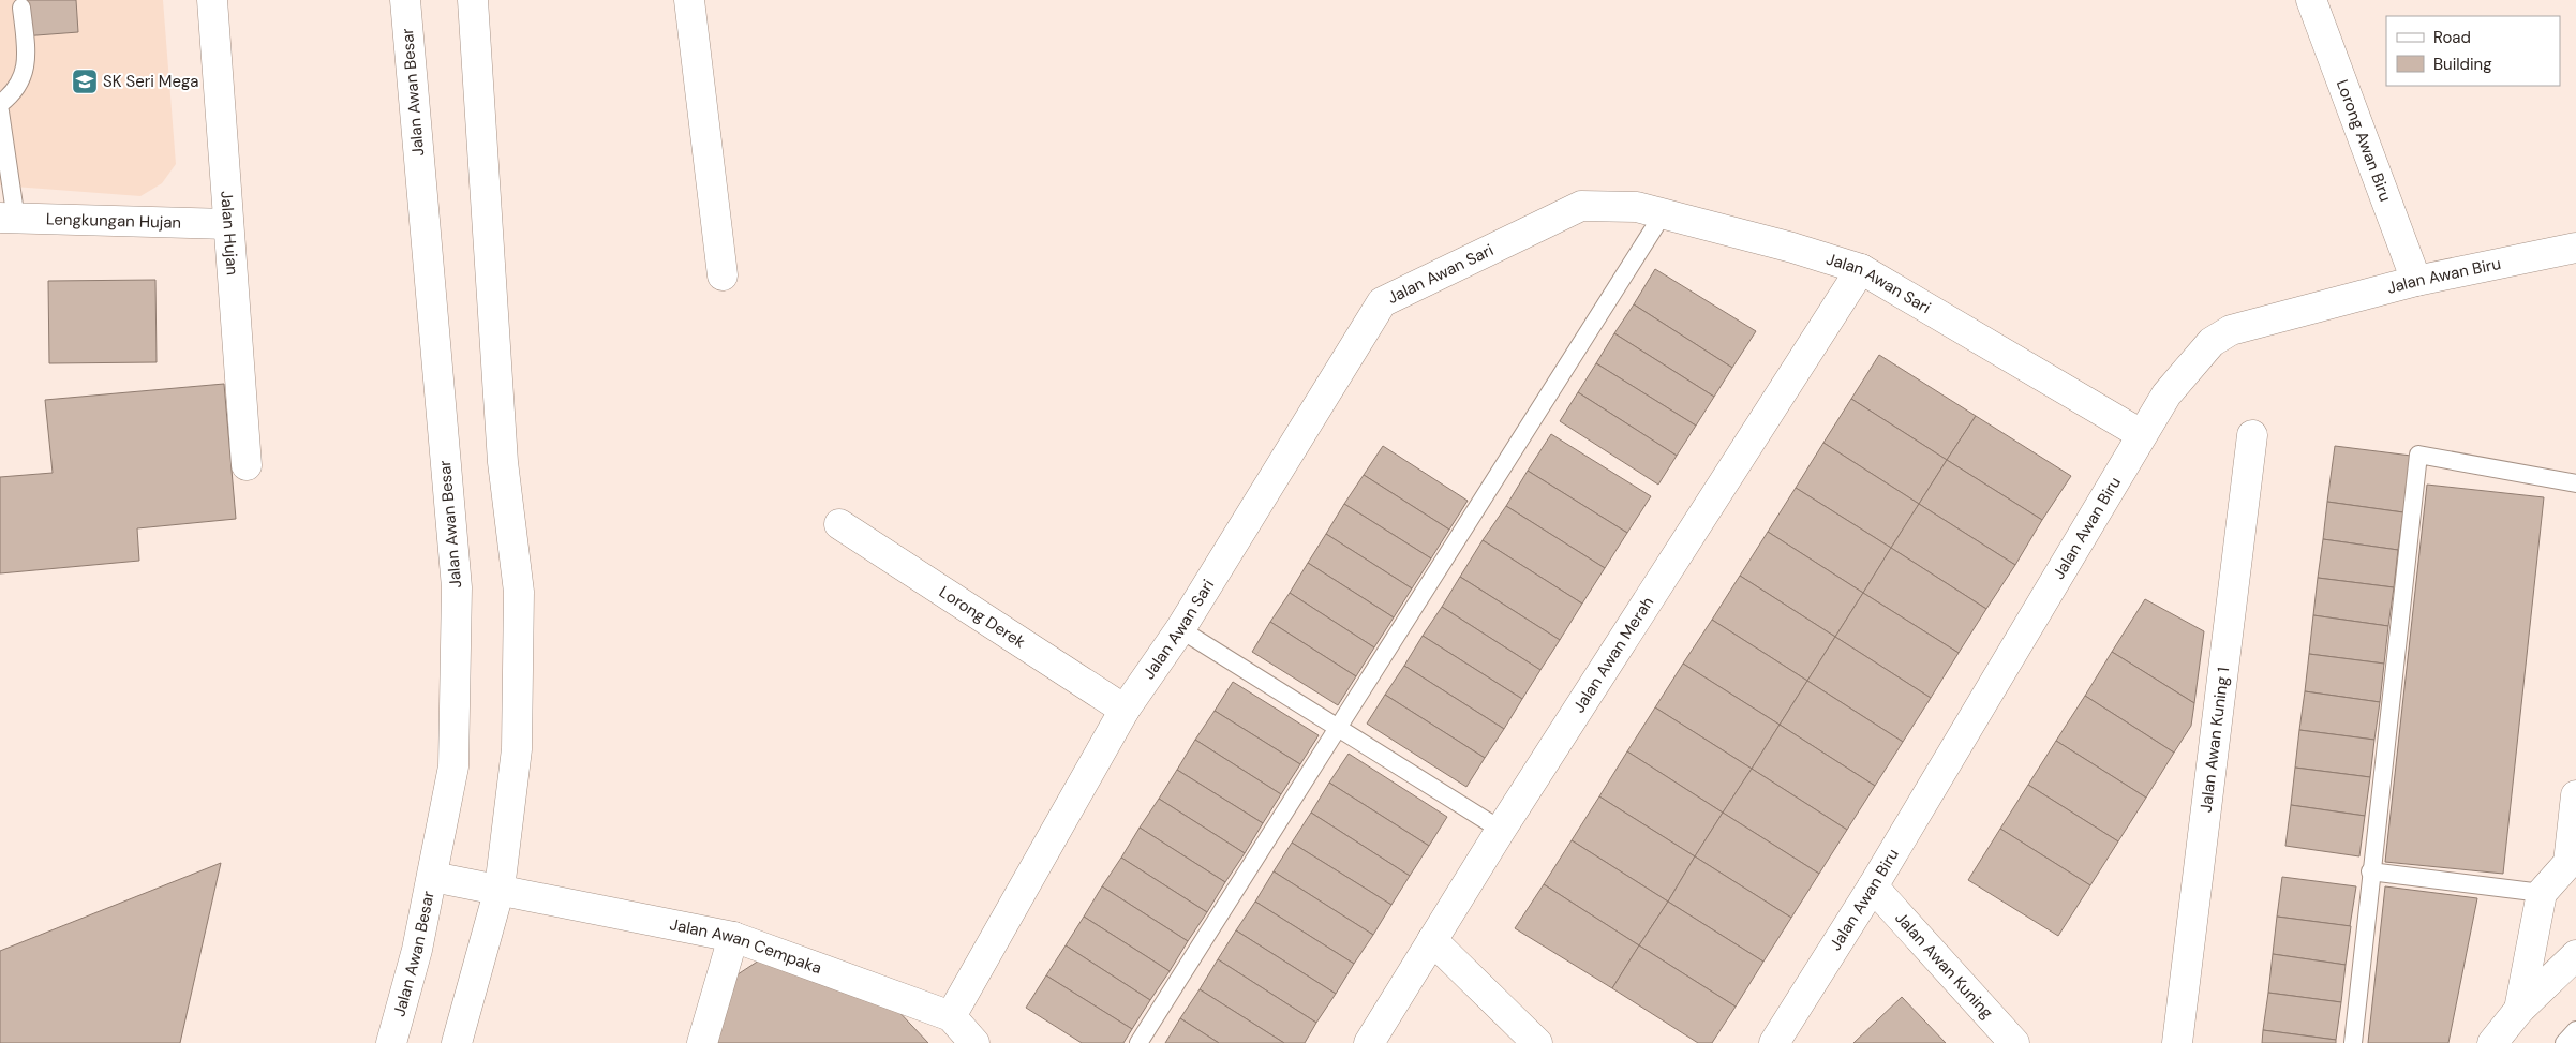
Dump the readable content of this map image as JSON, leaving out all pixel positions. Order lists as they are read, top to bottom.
{
  "streets": {
    "street": [
      "Jalan Awan Besar",
      "Lorong Awan Biru",
      "Lengkungan Hujan",
      "Jalan Hujan",
      "Jalan Awan Sari",
      "Jalan Awan Biru",
      "Lorong Derek",
      "Jalan Awan Merah",
      "Jalan Awan Kuning 1",
      "Jalan Awan Cempaka",
      "Jalan Awan Kuning"
    ]
  },
  "crossings": [
    ["Jalan Awan Besar", "Jalan Awan Cempaka"],
    ["Lorong Awan Biru", "Jalan Awan Biru"],
    ["Lengkungan Hujan", "Jalan Hujan"],
    ["Jalan Awan Sari", "Jalan Awan Biru"],
    ["Jalan Awan Sari", "Lorong Derek"],
    ["Jalan Awan Sari", "Jalan Awan Merah"],
    ["Jalan Awan Sari", "Jalan Awan Cempaka"],
    ["Jalan Awan Biru", "Jalan Awan Kuning"]
  ],
  "places": {
    "school or university": ["SK Seri Mega"]
  },
  "legend": ["Road", "Building"]
}
